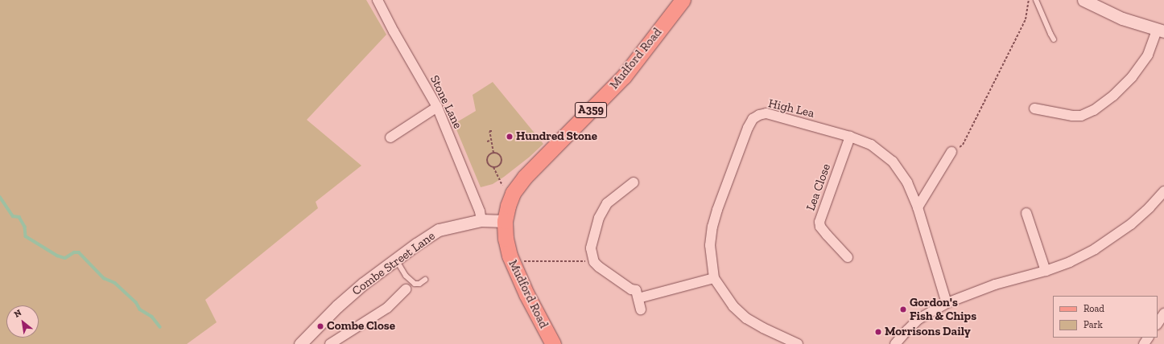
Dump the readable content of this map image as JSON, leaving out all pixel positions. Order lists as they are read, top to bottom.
{
  "streets": {
    "main road": ["Mudford Road", "A359"],
    "street": [
      "Stone Lane",
      "High Lea",
      "Lea Close",
      "Combe Street Lane"
    ]
  },
  "crossings": [
    ["Mudford Road", "Combe Street Lane"],
    ["Stone Lane", "Combe Street Lane"],
    ["High Lea", "Lea Close"]
  ],
  "places": [
    "Hundred Stone",
    "Gordon's Fish & Chips",
    "Combe Close",
    "Morrisons Daily"
  ],
  "legend": ["Road", "Park"],
  "north": "top left"
}
